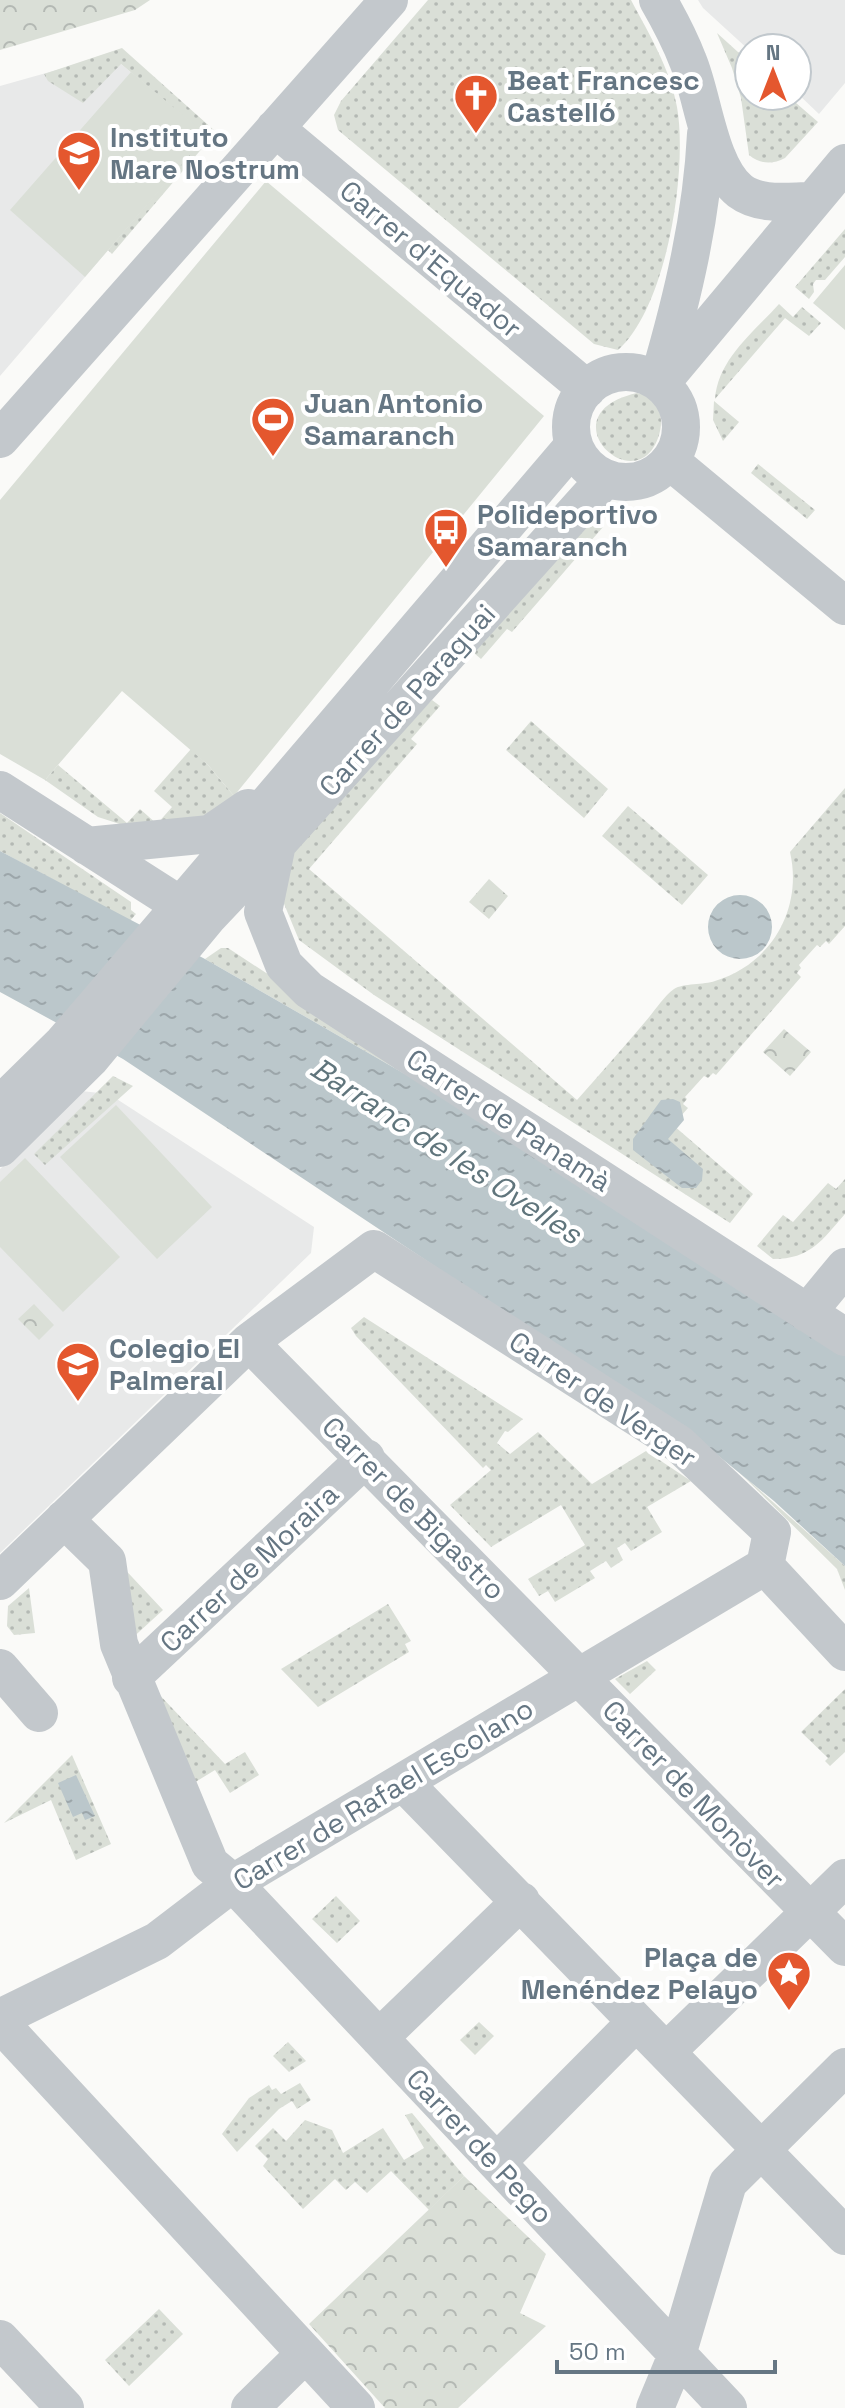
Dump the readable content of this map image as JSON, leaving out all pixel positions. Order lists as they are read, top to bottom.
{
  "streets": {
    "street": [
      "Carrer d'Equador",
      "Carrer de Paraguai",
      "Carrer de Panamà",
      "Carrer de Verger",
      "Carrer de Bigastro",
      "Carrer de Moraira",
      "Carrer de Rafael Escolano",
      "Carrer de Monòver",
      "Carrer de Pego"
    ]
  },
  "crossings": [
    ["Carrer d'Equador", "Carrer de Paraguai"],
    ["Carrer de Paraguai", "Carrer de Panamà"],
    ["Carrer de Verger", "Carrer de Bigastro"],
    ["Carrer de Verger", "Carrer de Rafael Escolano"],
    ["Carrer de Bigastro", "Carrer de Moraira"],
    ["Carrer de Bigastro", "Carrer de Rafael Escolano"],
    ["Carrer de Bigastro", "Carrer de Monòver"],
    ["Carrer de Moraira", "Carrer de Pego"],
    ["Carrer de Rafael Escolano", "Carrer de Monòver"],
    ["Carrer de Rafael Escolano", "Carrer de Pego"]
  ],
  "water": ["Barranc de les Ovelles"],
  "places": {
    "church": ["Beat Francesc Castelló"],
    "school or university": ["Instituto Mare Nostrum", "Colegio El Palmeral"],
    "sports": ["Juan Antonio Samaranch"],
    "bus stop": ["Polideportivo Samaranch"],
    "place": ["Plaça de Menéndez Pelayo"]
  },
  "scale_bar": "50 m",
  "north": "top"
}
